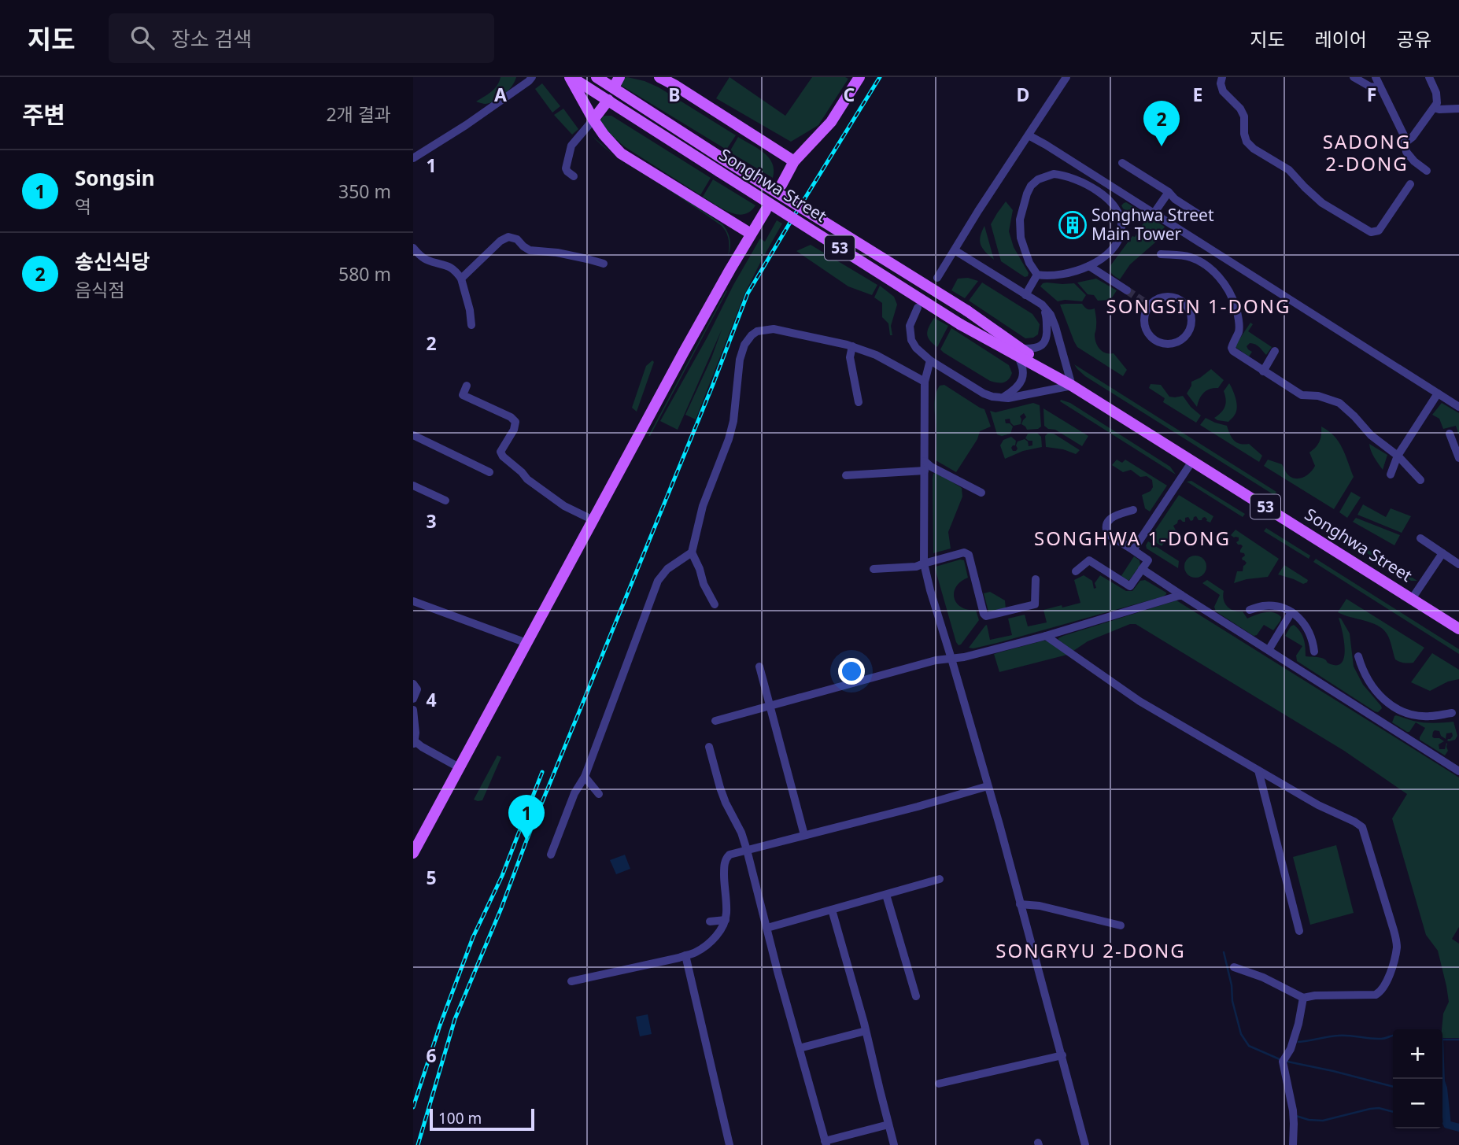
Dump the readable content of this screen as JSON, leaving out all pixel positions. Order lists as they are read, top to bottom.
{
  "streets": {
    "main road": ["Songhwa Street", "53"]
  },
  "districts": [
    "SADONG 2-DONG",
    "SONGSIN 1-DONG",
    "SONGHWA 1-DONG",
    "SONGRYU 2-DONG"
  ],
  "places": {
    "building": ["Songhwa Street Main Tower"]
  },
  "scale_bar": "100 m",
  "page": {
    "header": "지도",
    "search": "장소 검색",
    "nav": ["지도", "레이어", "공유"],
    "heading": ["주변", "2개 결과"],
    "pins": ["2", "1"],
    "list": [
      {
        "mark": "1",
        "name": "Songsin",
        "note": "역",
        "value": "350 m"
      },
      {
        "mark": "2",
        "name": "송신식당",
        "note": "음식점",
        "value": "580 m"
      }
    ],
    "map_buttons": ["+", "−"],
    "scale": "100 m"
  },
  "grid": {
    "columns": [
      "A",
      "B",
      "C",
      "D",
      "E",
      "F"
    ],
    "rows": [
      "1",
      "2",
      "3",
      "4",
      "5",
      "6"
    ]
  }
}
